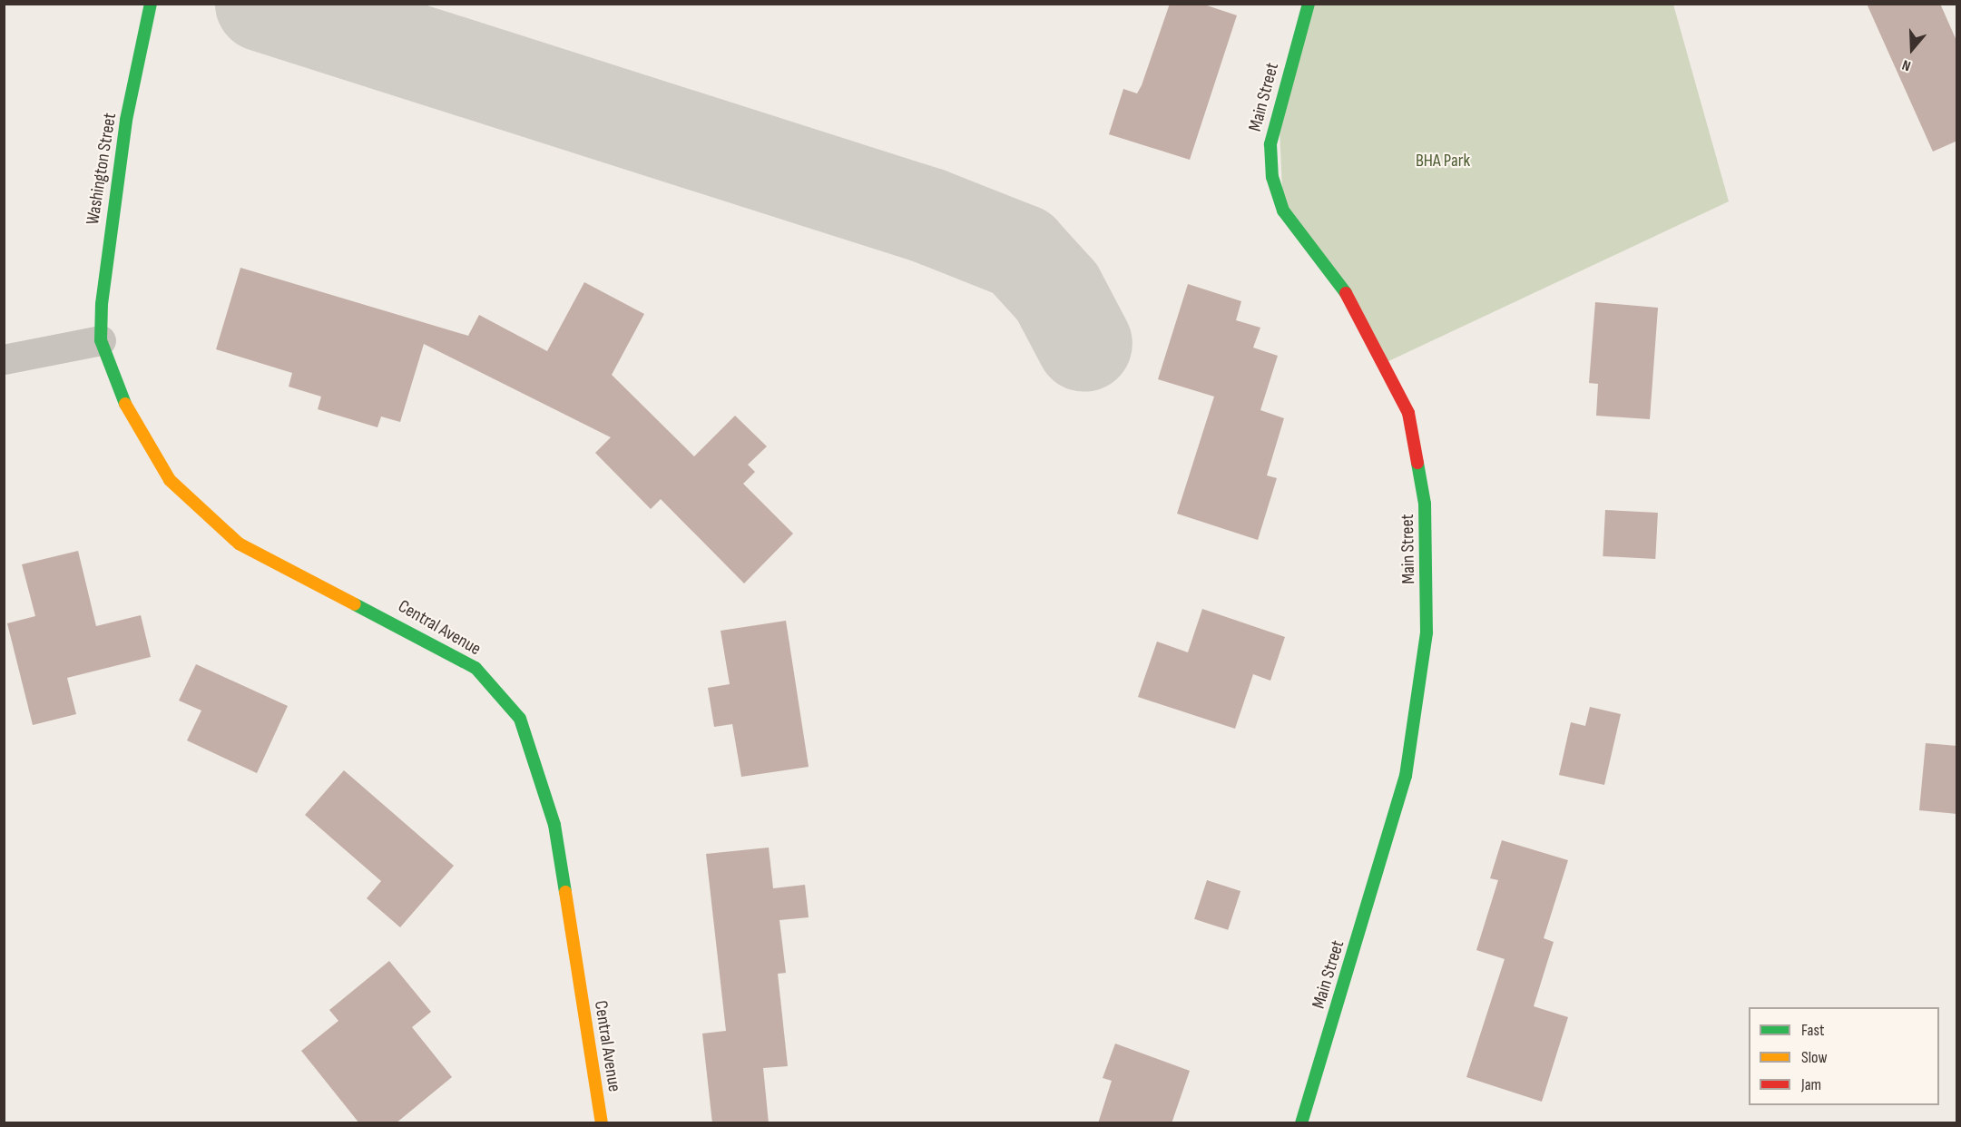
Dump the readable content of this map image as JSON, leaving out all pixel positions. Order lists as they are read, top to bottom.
{
  "streets": {
    "street": ["Main Street", "Washington Street", "Central Avenue"]
  },
  "crossings": [
    ["Washington Street", "Central Avenue"]
  ],
  "parks": ["BHA Park"],
  "legend": ["Fast", "Slow", "Jam"],
  "north": "bottom"
}
